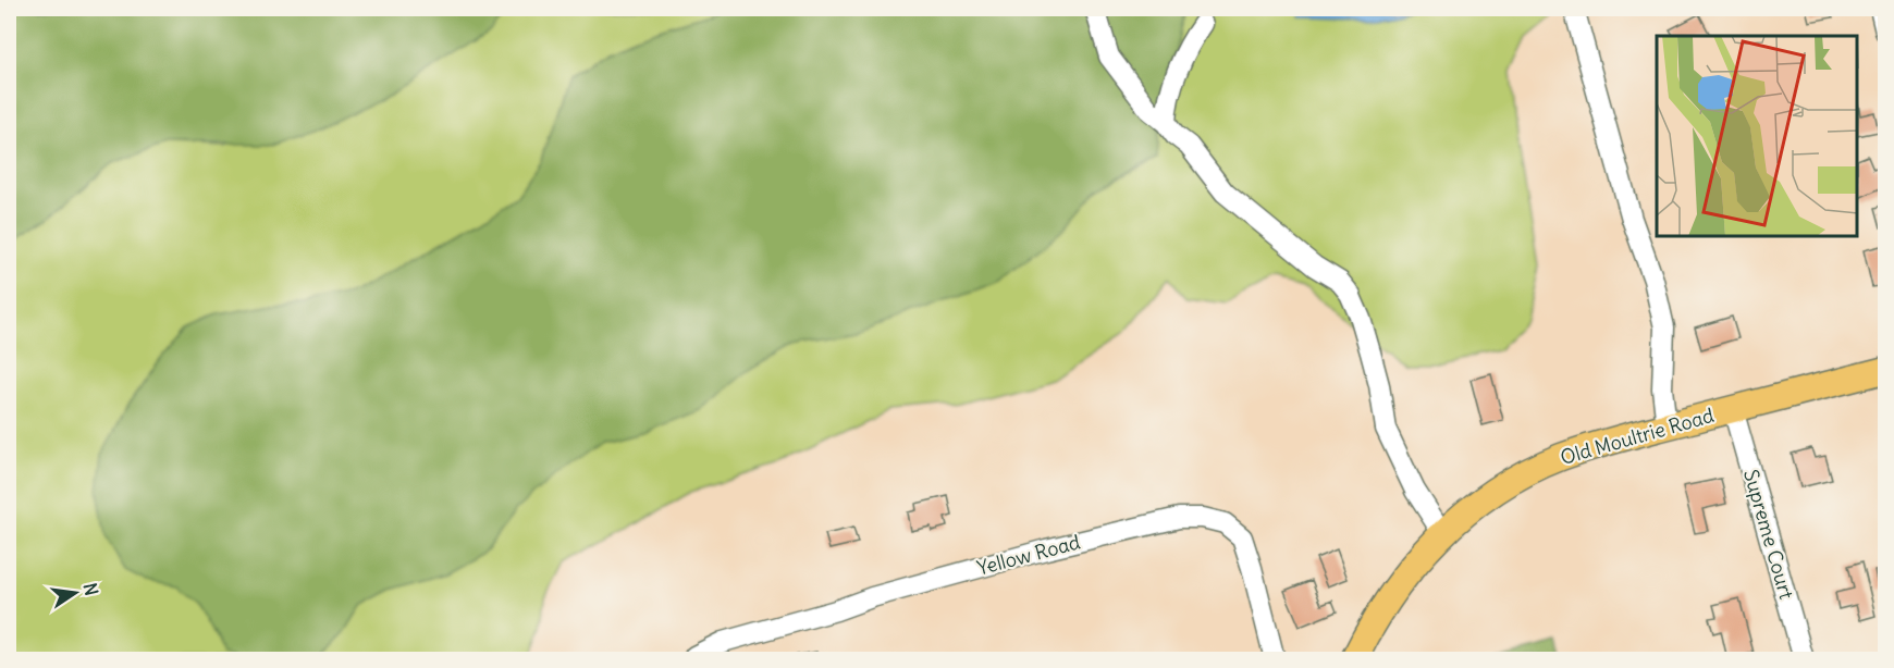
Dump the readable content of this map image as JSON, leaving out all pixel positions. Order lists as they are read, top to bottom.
{
  "streets": {
    "main road": ["Old Moultrie Road"],
    "street": ["Supreme Court", "Yellow Road"]
  },
  "crossings": [
    ["Old Moultrie Road", "Supreme Court"]
  ],
  "north": "right"
}
